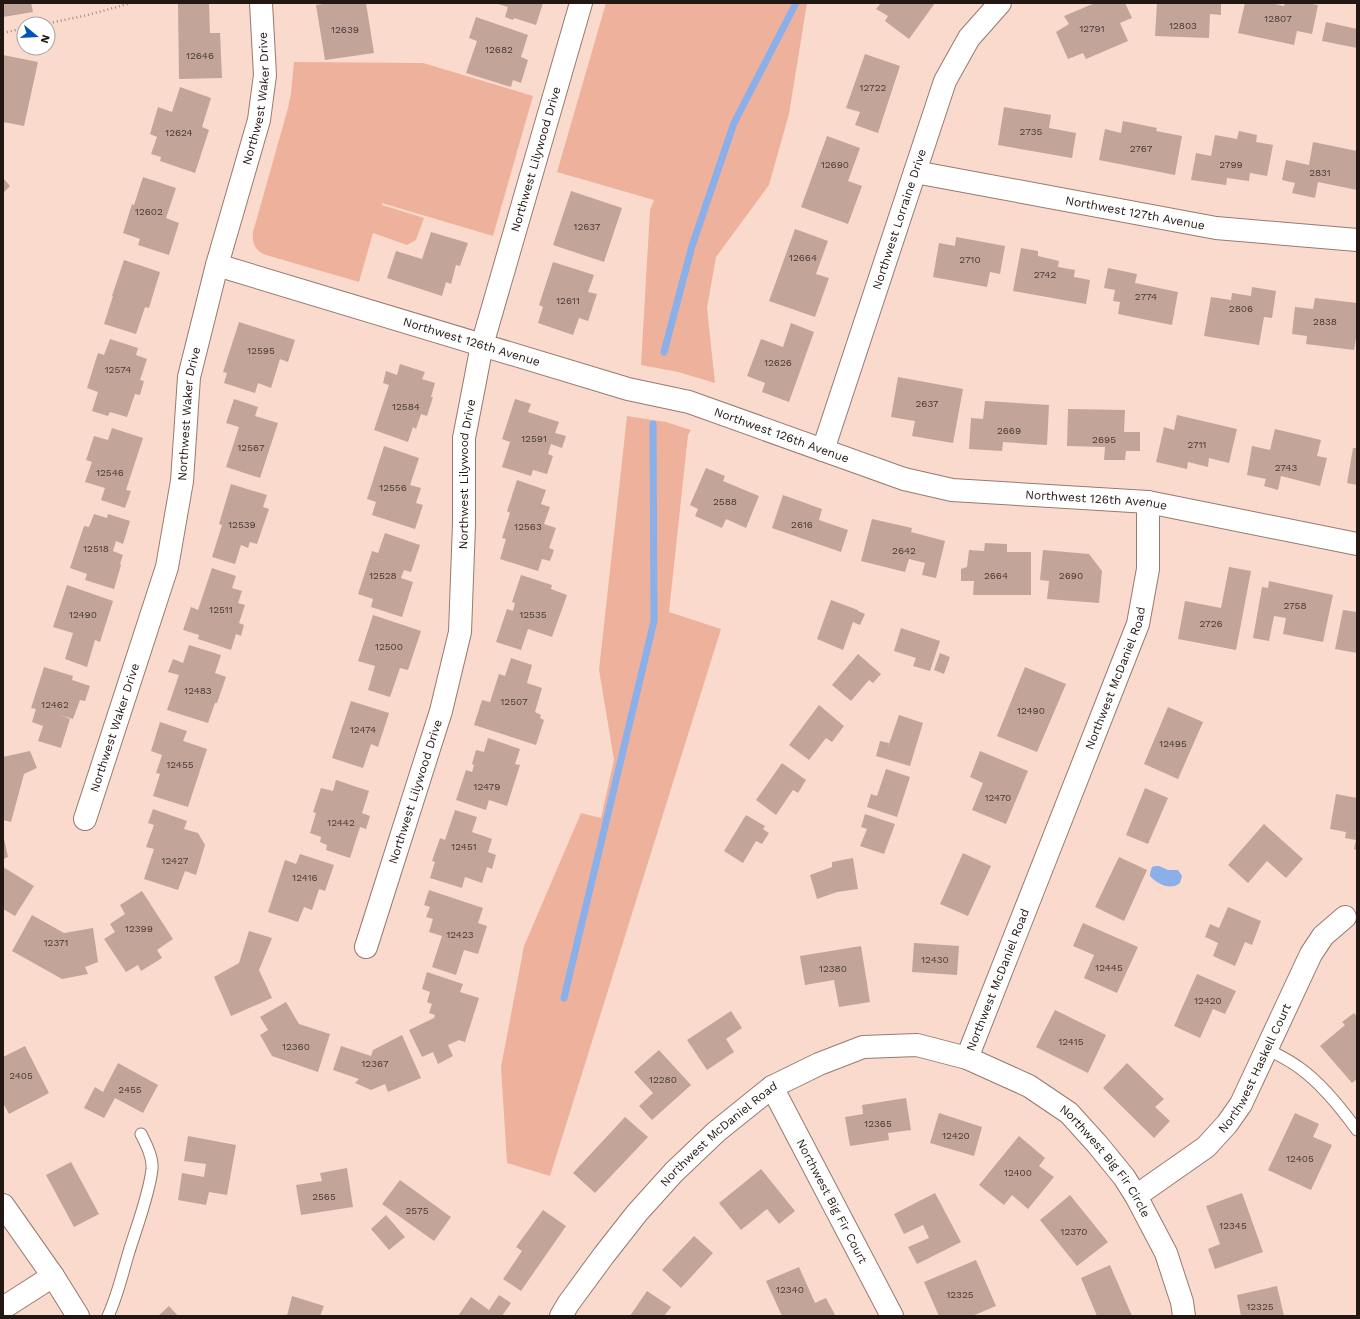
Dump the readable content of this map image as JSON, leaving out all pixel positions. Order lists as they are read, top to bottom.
{
  "streets": {
    "street": [
      "Northwest Waker Drive",
      "Northwest Lilywood Drive",
      "Northwest 127th Avenue",
      "Northwest Lorraine Drive",
      "Northwest 126th Avenue",
      "Northwest McDaniel Road",
      "Northwest Haskell Court",
      "Northwest Big Fir Circle",
      "Northwest Big Fir Court"
    ]
  },
  "crossings": [
    ["Northwest Waker Drive", "Northwest 126th Avenue"],
    ["Northwest Lilywood Drive", "Northwest 126th Avenue"],
    ["Northwest 127th Avenue", "Northwest Lorraine Drive"],
    ["Northwest Lorraine Drive", "Northwest 126th Avenue"],
    ["Northwest 126th Avenue", "Northwest McDaniel Road"],
    ["Northwest McDaniel Road", "Northwest Big Fir Circle"],
    ["Northwest McDaniel Road", "Northwest Big Fir Court"],
    ["Northwest Haskell Court", "Northwest Big Fir Circle"]
  ],
  "house_numbers": [
    "12807",
    "12803",
    "12791",
    "12639",
    "12682",
    "12646",
    "12722",
    "2735",
    "12624",
    "2767",
    "12690",
    "2799",
    "2831",
    "12602",
    "12637",
    "12664",
    "2710",
    "2742",
    "2774",
    "12611",
    "2806",
    "2838",
    "12595",
    "12626",
    "12574",
    "2637",
    "12584",
    "2669",
    "12591",
    "2695",
    "2711",
    "12567",
    "2743",
    "12546",
    "12556",
    "2588",
    "12539",
    "2616",
    "12563",
    "12518",
    "2642",
    "12528",
    "2664",
    "2690",
    "2758",
    "12511",
    "12490",
    "12535",
    "2726",
    "12500",
    "12483",
    "12507",
    "12462",
    "12490",
    "12474",
    "12495",
    "12455",
    "12479",
    "12470",
    "12442",
    "12451",
    "12427",
    "12416",
    "12399",
    "12423",
    "12371",
    "12430",
    "12445",
    "12380",
    "12420",
    "12415",
    "12360",
    "12367",
    "2405",
    "12280",
    "2455",
    "12365",
    "12420",
    "12405",
    "12400",
    "2565",
    "2575",
    "12345",
    "12370",
    "12340",
    "12325",
    "12325"
  ],
  "north": "right"
}
